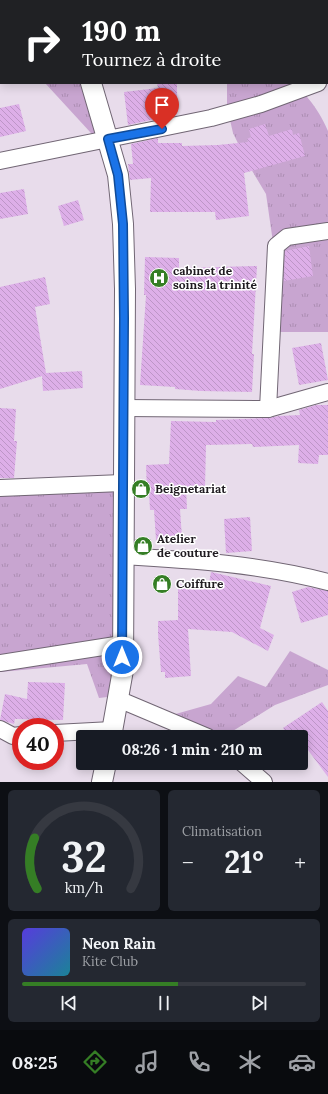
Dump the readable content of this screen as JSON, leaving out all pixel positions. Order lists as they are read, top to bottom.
{
  "places": {
    "hospital": ["cabinet de soins la trinité"],
    "shop": ["Beignetariat", "Atelier de couture", "Coiffure"]
  },
  "page": {
    "turn": ["190 m", "Tournez à droite"],
    "limit": "40",
    "trip": "08:26 · 1 min · 210 m",
    "tile": "Climatisation",
    "heat": ["−", "21°", "+"],
    "song": ["Neon Rain", "Kite Club"],
    "tabs": "08:25",
    "gauge": ["32", "km/h"]
  }
}
